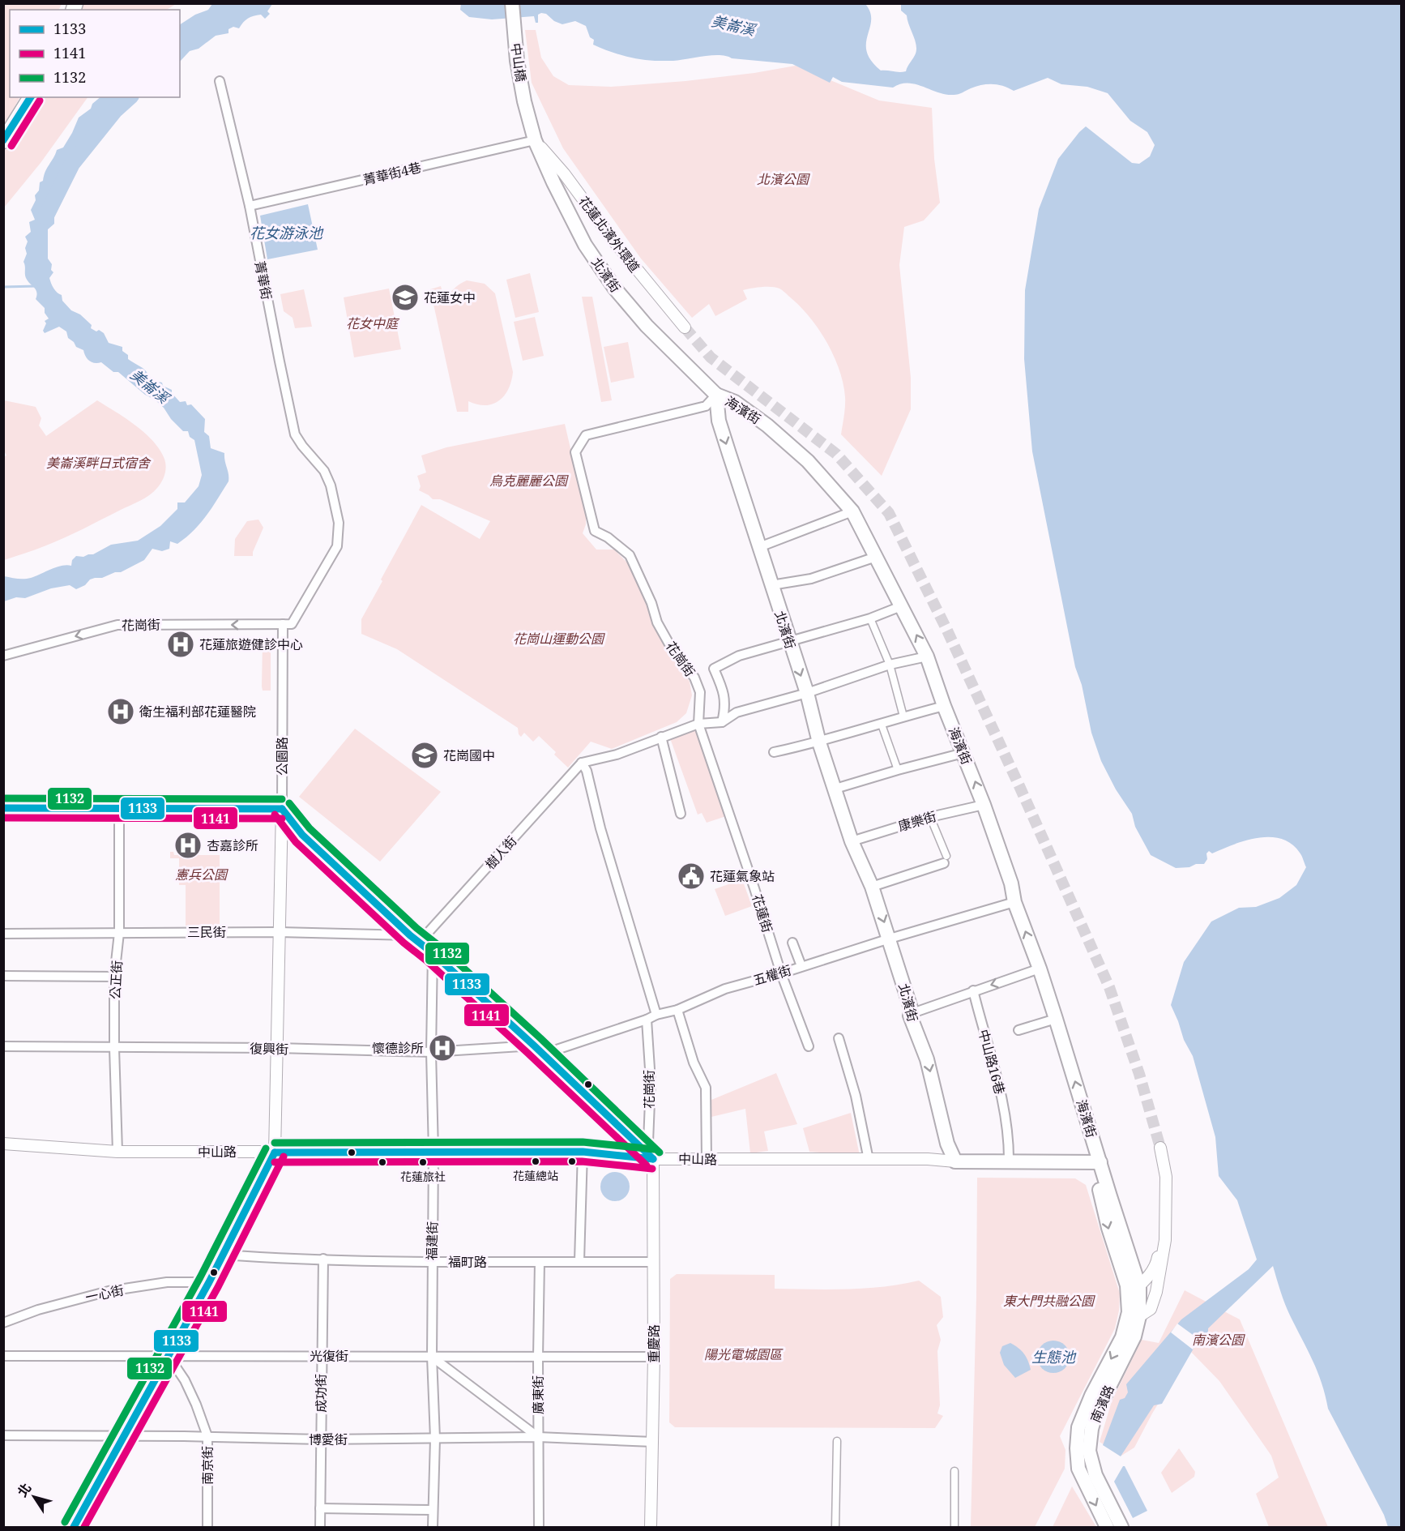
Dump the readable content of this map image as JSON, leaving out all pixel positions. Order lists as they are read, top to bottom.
{
  "streets": {
    "main road": [
      "中山橋",
      "北濱街",
      "海濱街",
      "中山路",
      "南濱路"
    ],
    "street": [
      "菁華街4巷",
      "花蓮北濱外環道",
      "菁華街",
      "花崗街",
      "公園路",
      "康樂街",
      "樹人街",
      "花蓮街",
      "三民街",
      "五權街",
      "公正街",
      "復興街",
      "中山路16巷",
      "福建街",
      "福町路",
      "一心街",
      "重慶路",
      "光復街",
      "成功街",
      "廣東街",
      "博愛街",
      "南京街"
    ]
  },
  "crossings": [
    ["中山橋", "菁華街4巷"],
    ["中山橋", "花蓮北濱外環道"],
    ["中山橋", "北濱街"],
    ["菁華街4巷", "花蓮北濱外環道"],
    ["菁華街4巷", "北濱街"],
    ["菁華街4巷", "菁華街"],
    ["花蓮北濱外環道", "北濱街"],
    ["北濱街", "海濱街"],
    ["北濱街", "花崗街"],
    ["北濱街", "康樂街"],
    ["北濱街", "五權街"],
    ["北濱街", "中山路"],
    ["菁華街", "花崗街"],
    ["菁華街", "公園路"],
    ["海濱街", "花崗街"],
    ["海濱街", "康樂街"],
    ["海濱街", "五權街"],
    ["海濱街", "中山路"],
    ["海濱街", "南濱路"],
    ["花崗街", "公園路"],
    ["花崗街", "花蓮街"],
    ["花崗街", "五權街"],
    ["花崗街", "中山路"],
    ["花崗街", "重慶路"],
    ["公園路", "三民街"],
    ["公園路", "復興街"],
    ["公園路", "中山路"],
    ["花蓮街", "五權街"],
    ["三民街", "公正街"],
    ["五權街", "復興街"],
    ["公正街", "復興街"],
    ["公正街", "中山路"],
    ["復興街", "福建街"],
    ["中山路16巷", "中山路"],
    ["中山路", "福建街"],
    ["中山路", "重慶路"],
    ["福建街", "福町路"],
    ["福建街", "光復街"],
    ["福建街", "博愛街"],
    ["福町路", "重慶路"],
    ["福町路", "成功街"],
    ["福町路", "廣東街"],
    ["重慶路", "光復街"],
    ["重慶路", "博愛街"],
    ["光復街", "成功街"],
    ["光復街", "廣東街"],
    ["光復街", "南京街"],
    ["成功街", "博愛街"],
    ["廣東街", "博愛街"],
    ["博愛街", "南京街"]
  ],
  "one_way": ["北濱街"],
  "water": ["美崙溪", "花女游泳池", "生態池"],
  "parks": [
    "北濱公園",
    "花女中庭",
    "美崙溪畔日式宿舍",
    "烏克麗麗公園",
    "花崗山運動公園",
    "憲兵公園",
    "東大門共融公園",
    "南濱公園",
    "陽光電城園區"
  ],
  "places": {
    "school or university": ["花蓮女中", "花崗國中"],
    "hospital": [
      "花蓮旅遊健診中心",
      "衛生福利部花蓮醫院",
      "杏嘉診所",
      "懷德診所"
    ],
    "public building": ["花蓮氣象站"],
    "other": ["花蓮總站", "花蓮旅社"]
  },
  "lines": ["transit line 1133", "transit line 1141", "transit line 1132"],
  "legend": ["1133", "1141", "1132"],
  "north": "top left"
}
